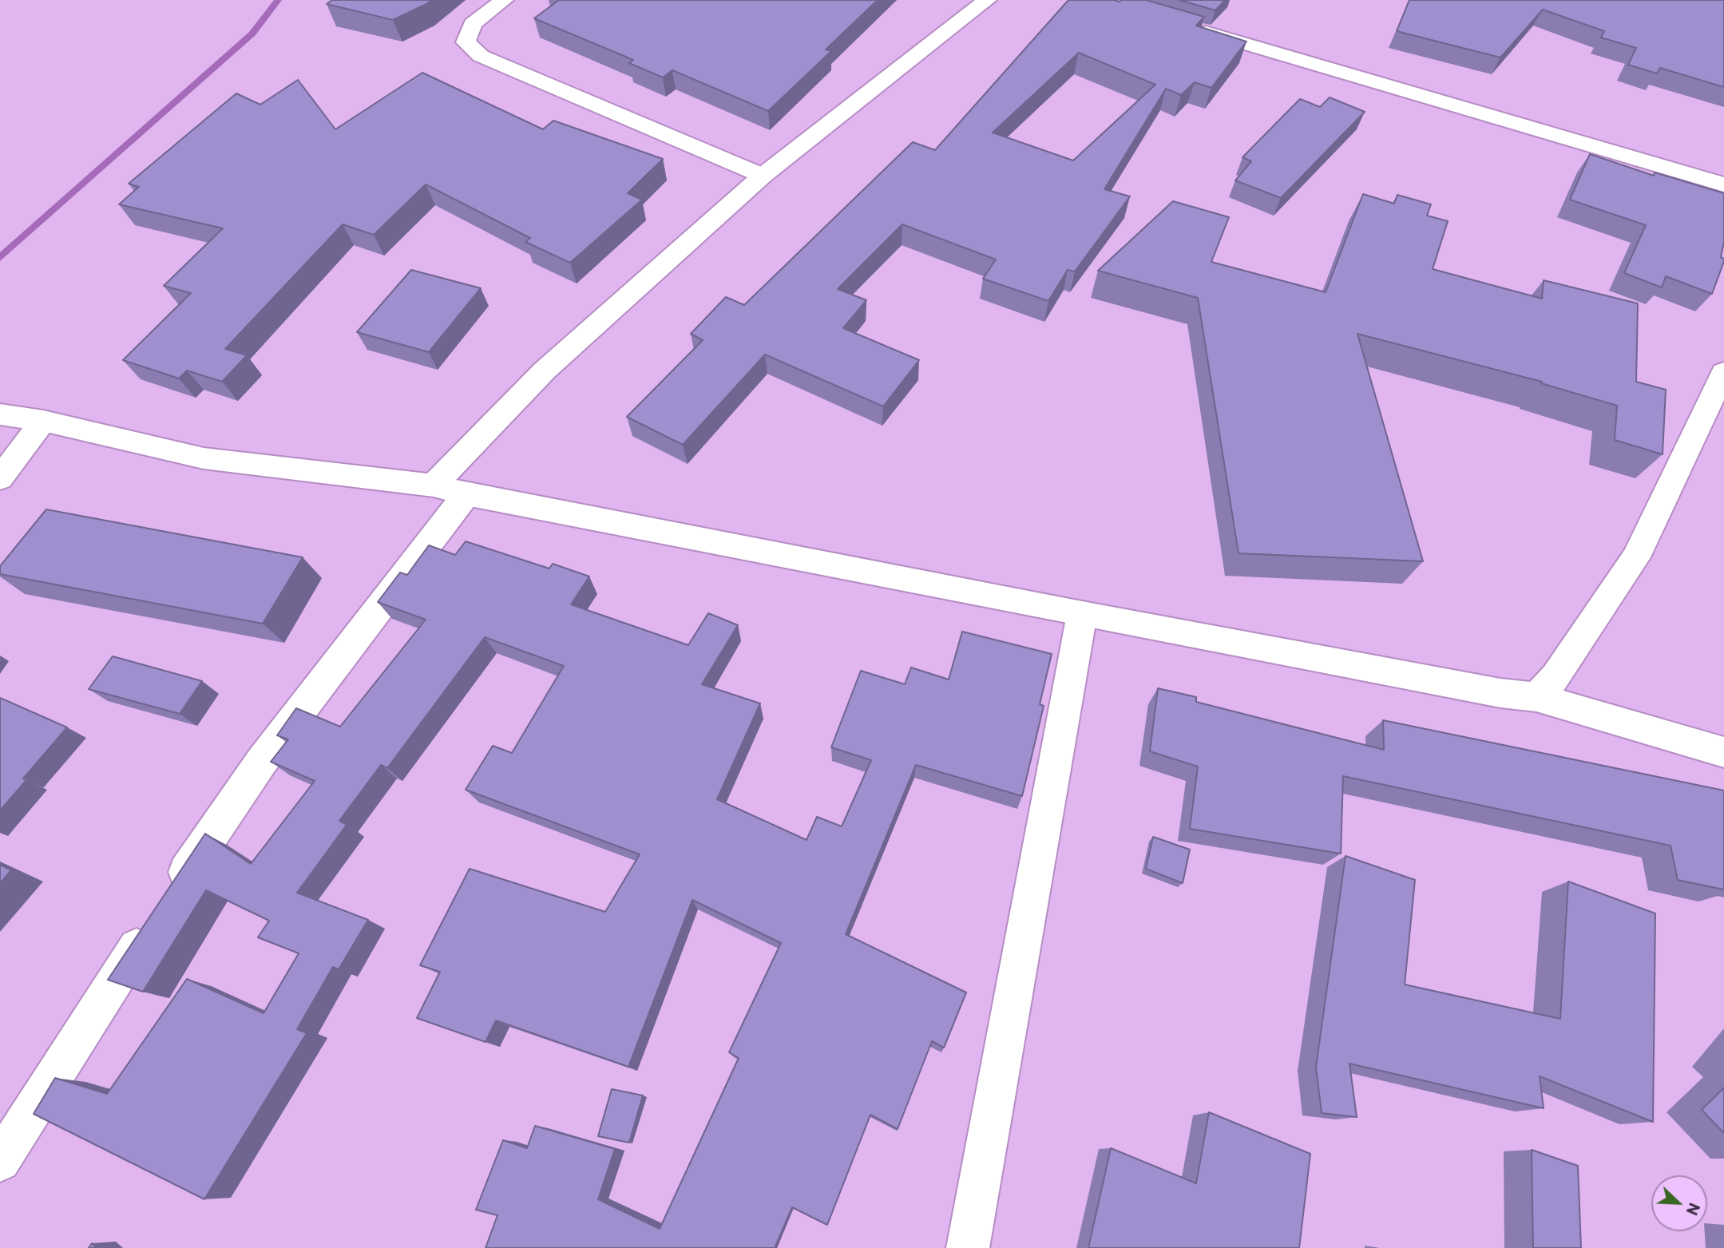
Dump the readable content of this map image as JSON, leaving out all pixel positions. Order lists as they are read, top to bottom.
{
  "north": "bottom right"
}
